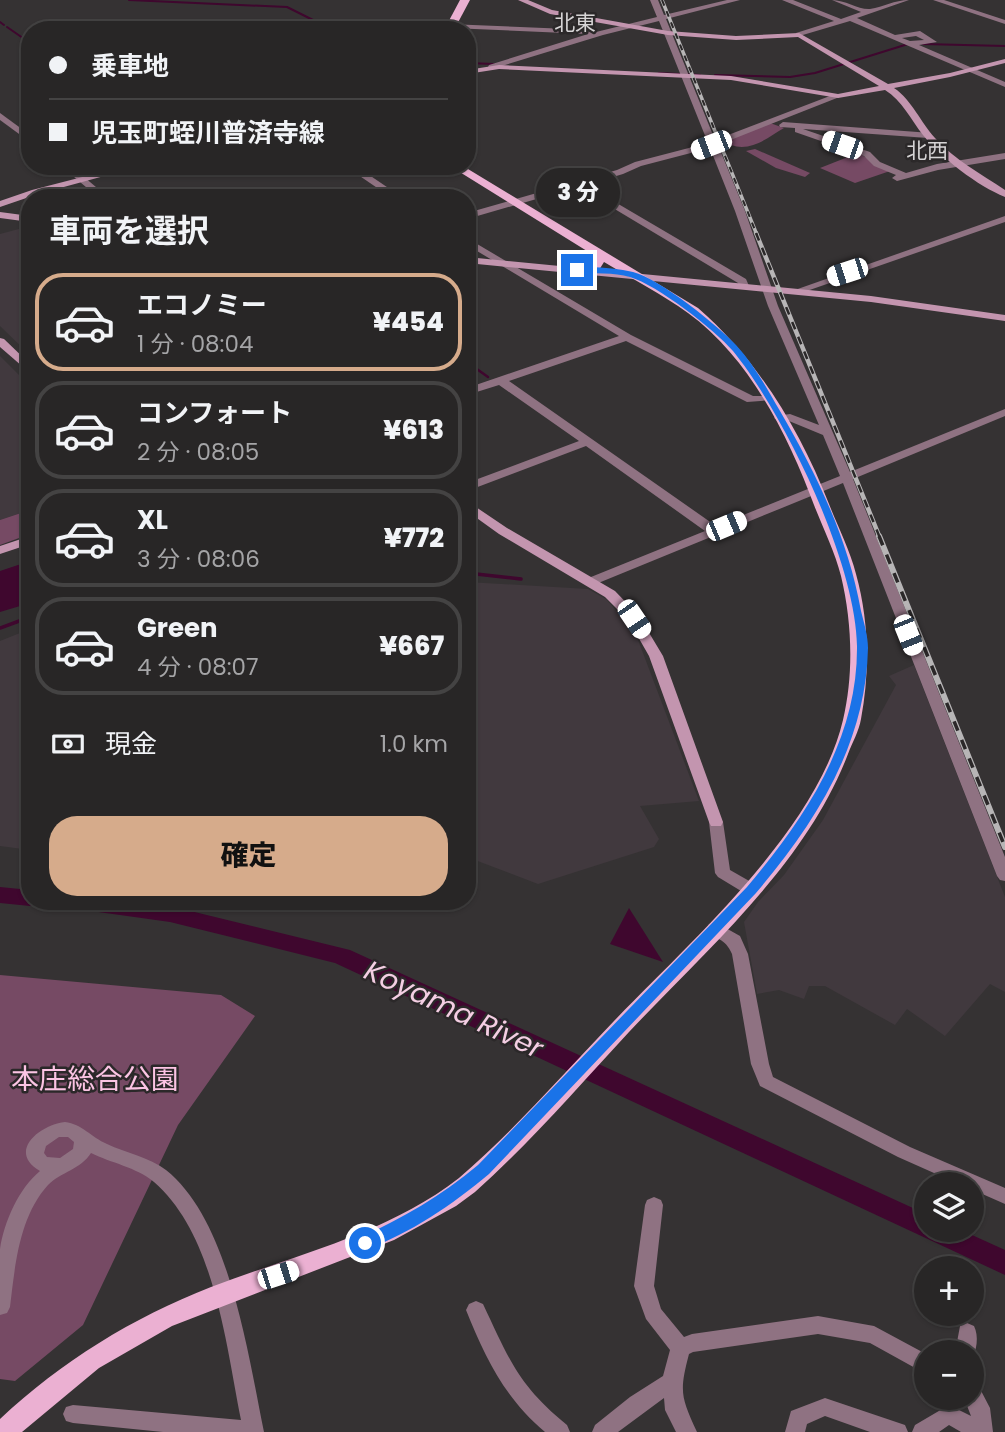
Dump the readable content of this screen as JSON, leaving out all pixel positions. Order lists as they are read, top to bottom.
{
  "districts": ["北東", "北西"],
  "water": ["Koyama River"],
  "parks": ["本庄総合公園"],
  "page": {
    "banner": ["乗車地", "児玉町蛭川普済寺線"],
    "bubble": "3 分",
    "heading": "車両を選択",
    "list": [
      {
        "name": "エコノミー",
        "note": "1 分 · 08:04",
        "value": "¥454"
      },
      {
        "name": "コンフォート",
        "note": "2 分 · 08:05",
        "value": "¥613"
      },
      {
        "name": "XL",
        "note": "3 分 · 08:06",
        "value": "¥772"
      },
      {
        "name": "Green",
        "note": "4 分 · 08:07",
        "value": "¥667"
      }
    ],
    "pay": ["現金", "1.0 km"],
    "buttons": "確定",
    "map_buttons": ["+", "−"]
  }
}
